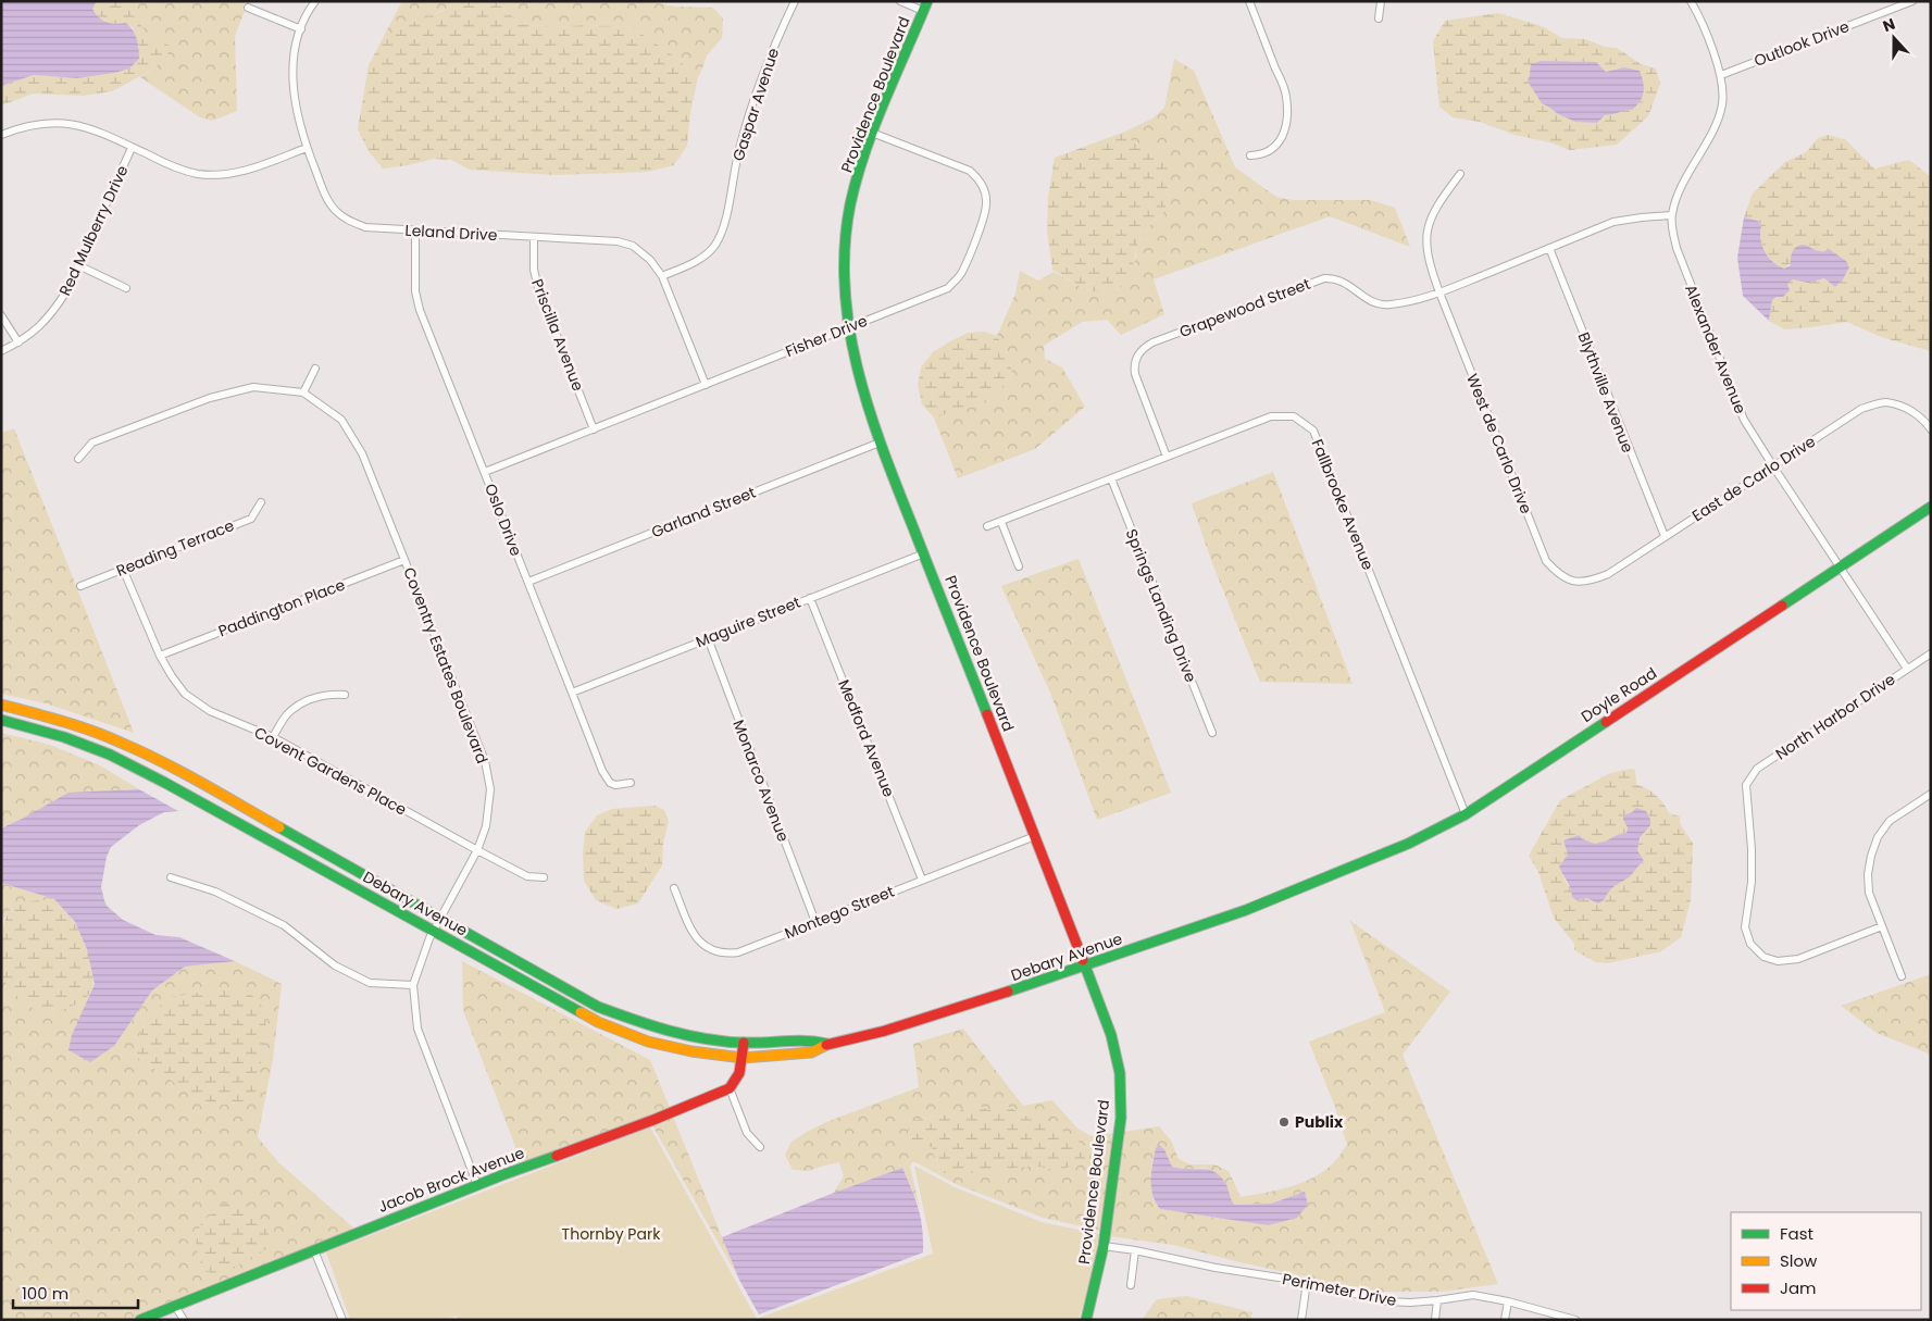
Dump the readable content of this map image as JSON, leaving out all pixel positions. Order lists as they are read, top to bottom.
{
  "streets": {
    "main road": [
      "Providence Boulevard",
      "Doyle Road",
      "Debary Avenue",
      "Jacob Brock Avenue"
    ],
    "street": [
      "Outlook Drive",
      "Gaspar Avenue",
      "Red Mulberry Drive",
      "Leland Drive",
      "Grapewood Street",
      "Priscilla Avenue",
      "Fisher Drive",
      "Alexander Avenue",
      "Blythville Avenue",
      "West de Carlo Drive",
      "East de Carlo Drive",
      "Fallbrooke Avenue",
      "Garland Street",
      "Oslo Drive",
      "Reading Terrace",
      "Springs Landing Drive",
      "Paddington Place",
      "Maguire Street",
      "Coventry Estates Boulevard",
      "North Harbor Drive",
      "Medford Avenue",
      "Covent Gardens Place",
      "Monarco Avenue",
      "Montego Street",
      "Perimeter Drive"
    ]
  },
  "crossings": [
    ["Providence Boulevard", "Fisher Drive"],
    ["Providence Boulevard", "Garland Street"],
    ["Providence Boulevard", "Maguire Street"],
    ["Providence Boulevard", "Debary Avenue"],
    ["Providence Boulevard", "Montego Street"],
    ["Providence Boulevard", "Perimeter Drive"],
    ["Gaspar Avenue", "Leland Drive"],
    ["Leland Drive", "Priscilla Avenue"],
    ["Leland Drive", "Fisher Drive"],
    ["Leland Drive", "Oslo Drive"],
    ["Grapewood Street", "Alexander Avenue"],
    ["Grapewood Street", "Blythville Avenue"],
    ["Grapewood Street", "West de Carlo Drive"],
    ["Grapewood Street", "Fallbrooke Avenue"],
    ["Priscilla Avenue", "Fisher Drive"],
    ["Fisher Drive", "Oslo Drive"],
    ["Alexander Avenue", "East de Carlo Drive"],
    ["Alexander Avenue", "Doyle Road"],
    ["Alexander Avenue", "North Harbor Drive"],
    ["Blythville Avenue", "East de Carlo Drive"],
    ["West de Carlo Drive", "East de Carlo Drive"],
    ["Fallbrooke Avenue", "Springs Landing Drive"],
    ["Fallbrooke Avenue", "Doyle Road"],
    ["Garland Street", "Oslo Drive"],
    ["Oslo Drive", "Maguire Street"],
    ["Reading Terrace", "Covent Gardens Place"],
    ["Paddington Place", "Coventry Estates Boulevard"],
    ["Paddington Place", "Covent Gardens Place"],
    ["Maguire Street", "Medford Avenue"],
    ["Maguire Street", "Monarco Avenue"],
    ["Coventry Estates Boulevard", "Covent Gardens Place"],
    ["Coventry Estates Boulevard", "Debary Avenue"],
    ["Coventry Estates Boulevard", "Jacob Brock Avenue"],
    ["Doyle Road", "Debary Avenue"],
    ["Medford Avenue", "Montego Street"],
    ["Monarco Avenue", "Montego Street"]
  ],
  "parks": ["Thornby Park"],
  "places": ["Publix"],
  "legend": ["Fast", "Slow", "Jam"],
  "scale_bar": "100 m",
  "north": "top"
}
